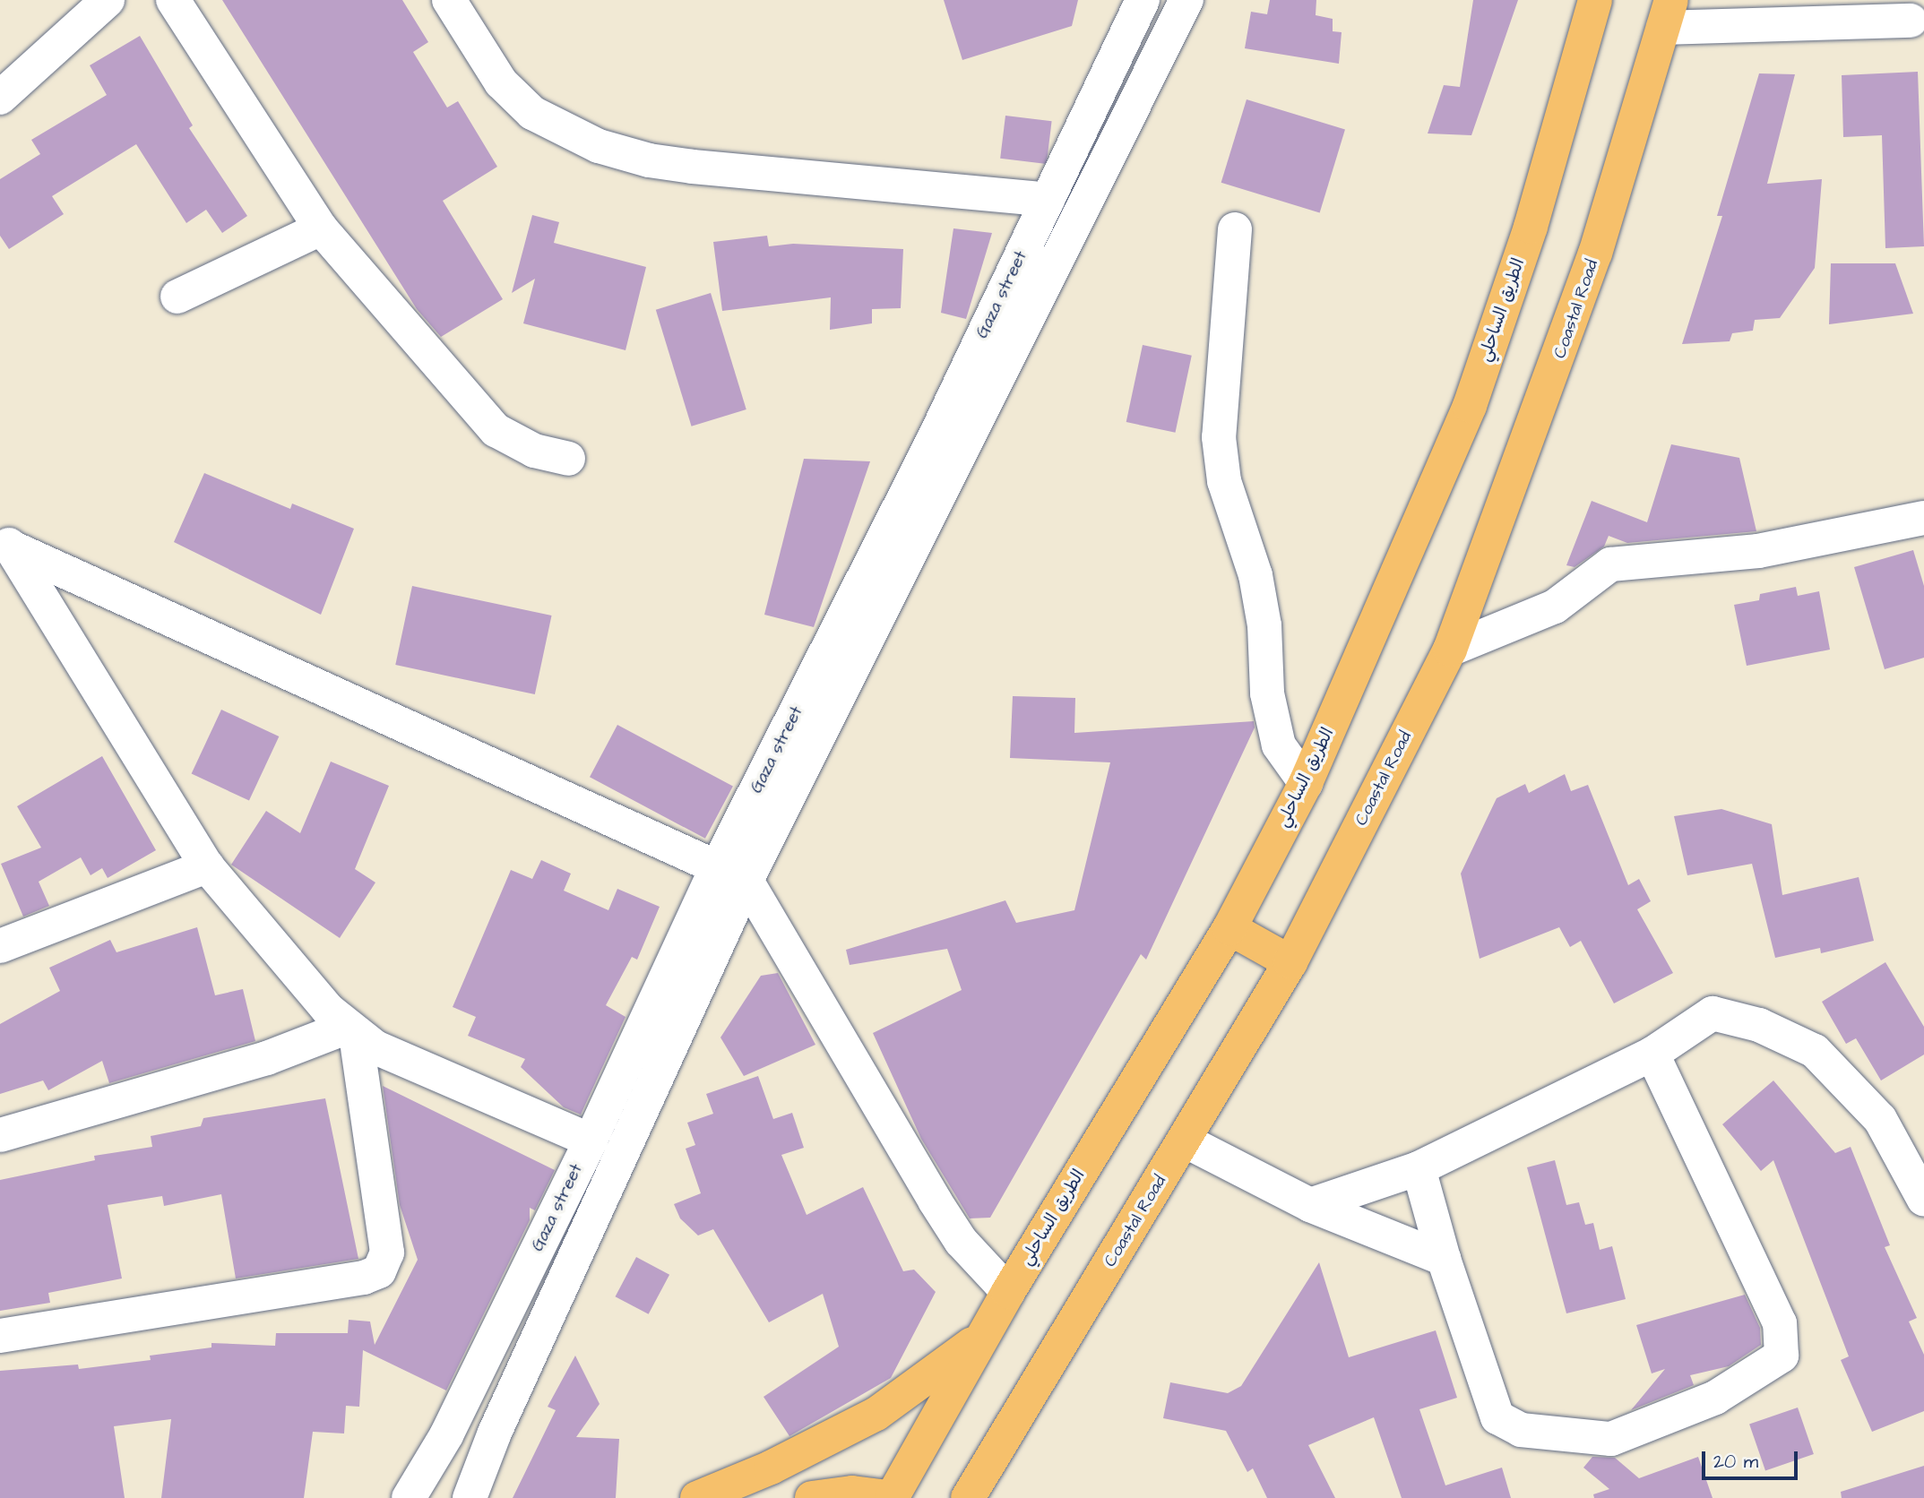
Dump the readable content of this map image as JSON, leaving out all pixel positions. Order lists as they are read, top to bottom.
{
  "streets": {
    "main road": ["Coastal Road", "الطريق الساحلي"],
    "street": ["Gaza street"]
  },
  "scale_bar": "20 m"
}
